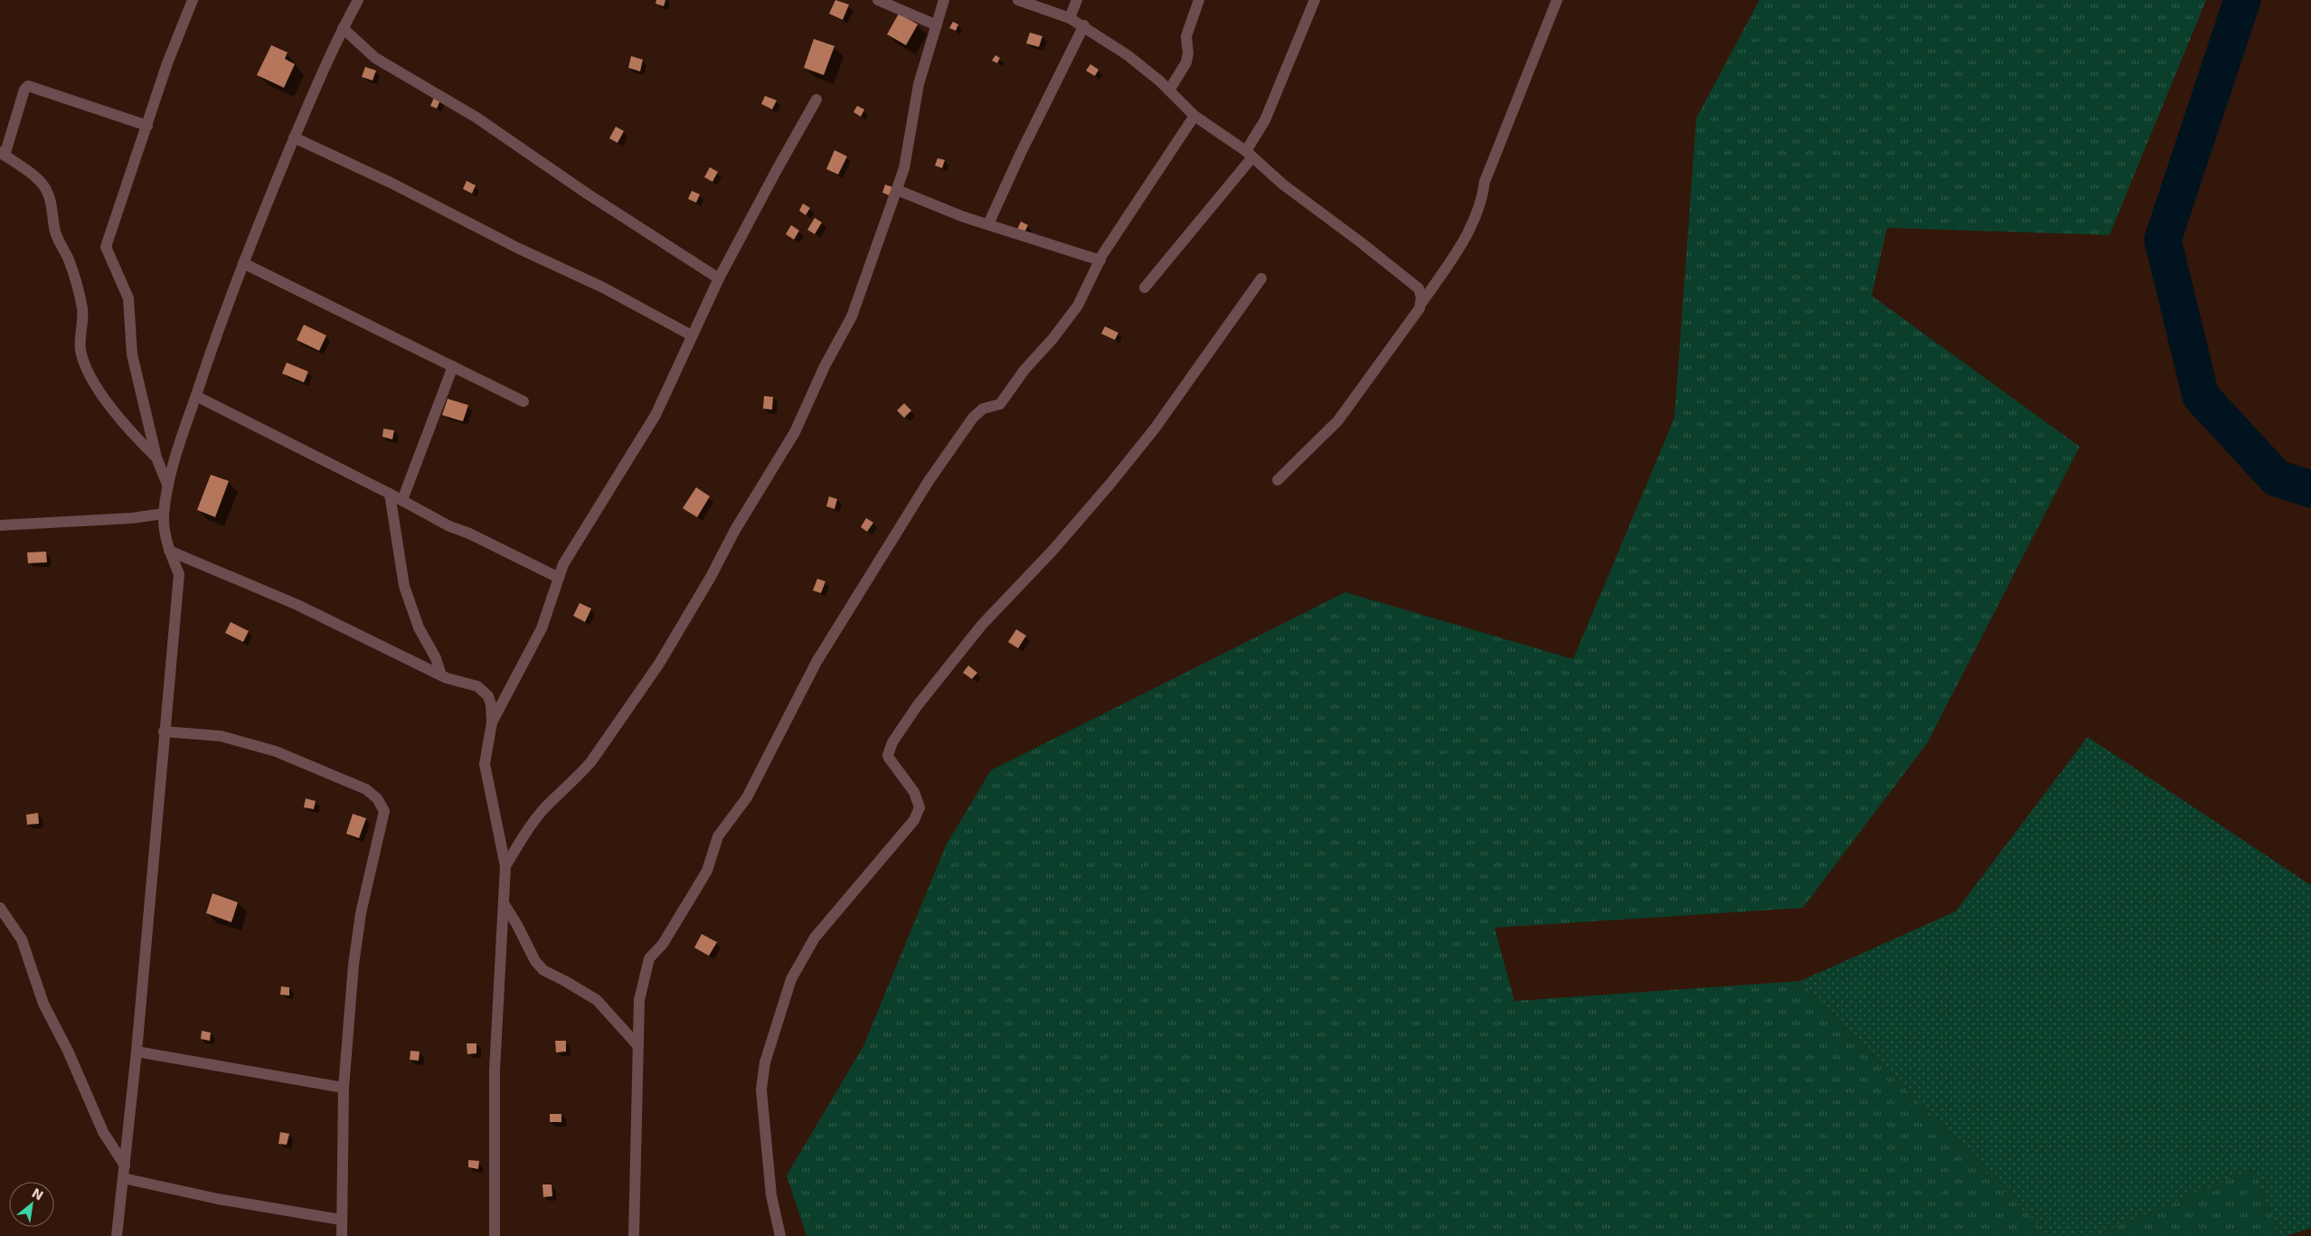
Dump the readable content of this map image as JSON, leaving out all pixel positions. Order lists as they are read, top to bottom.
{
  "north": "top right"
}
